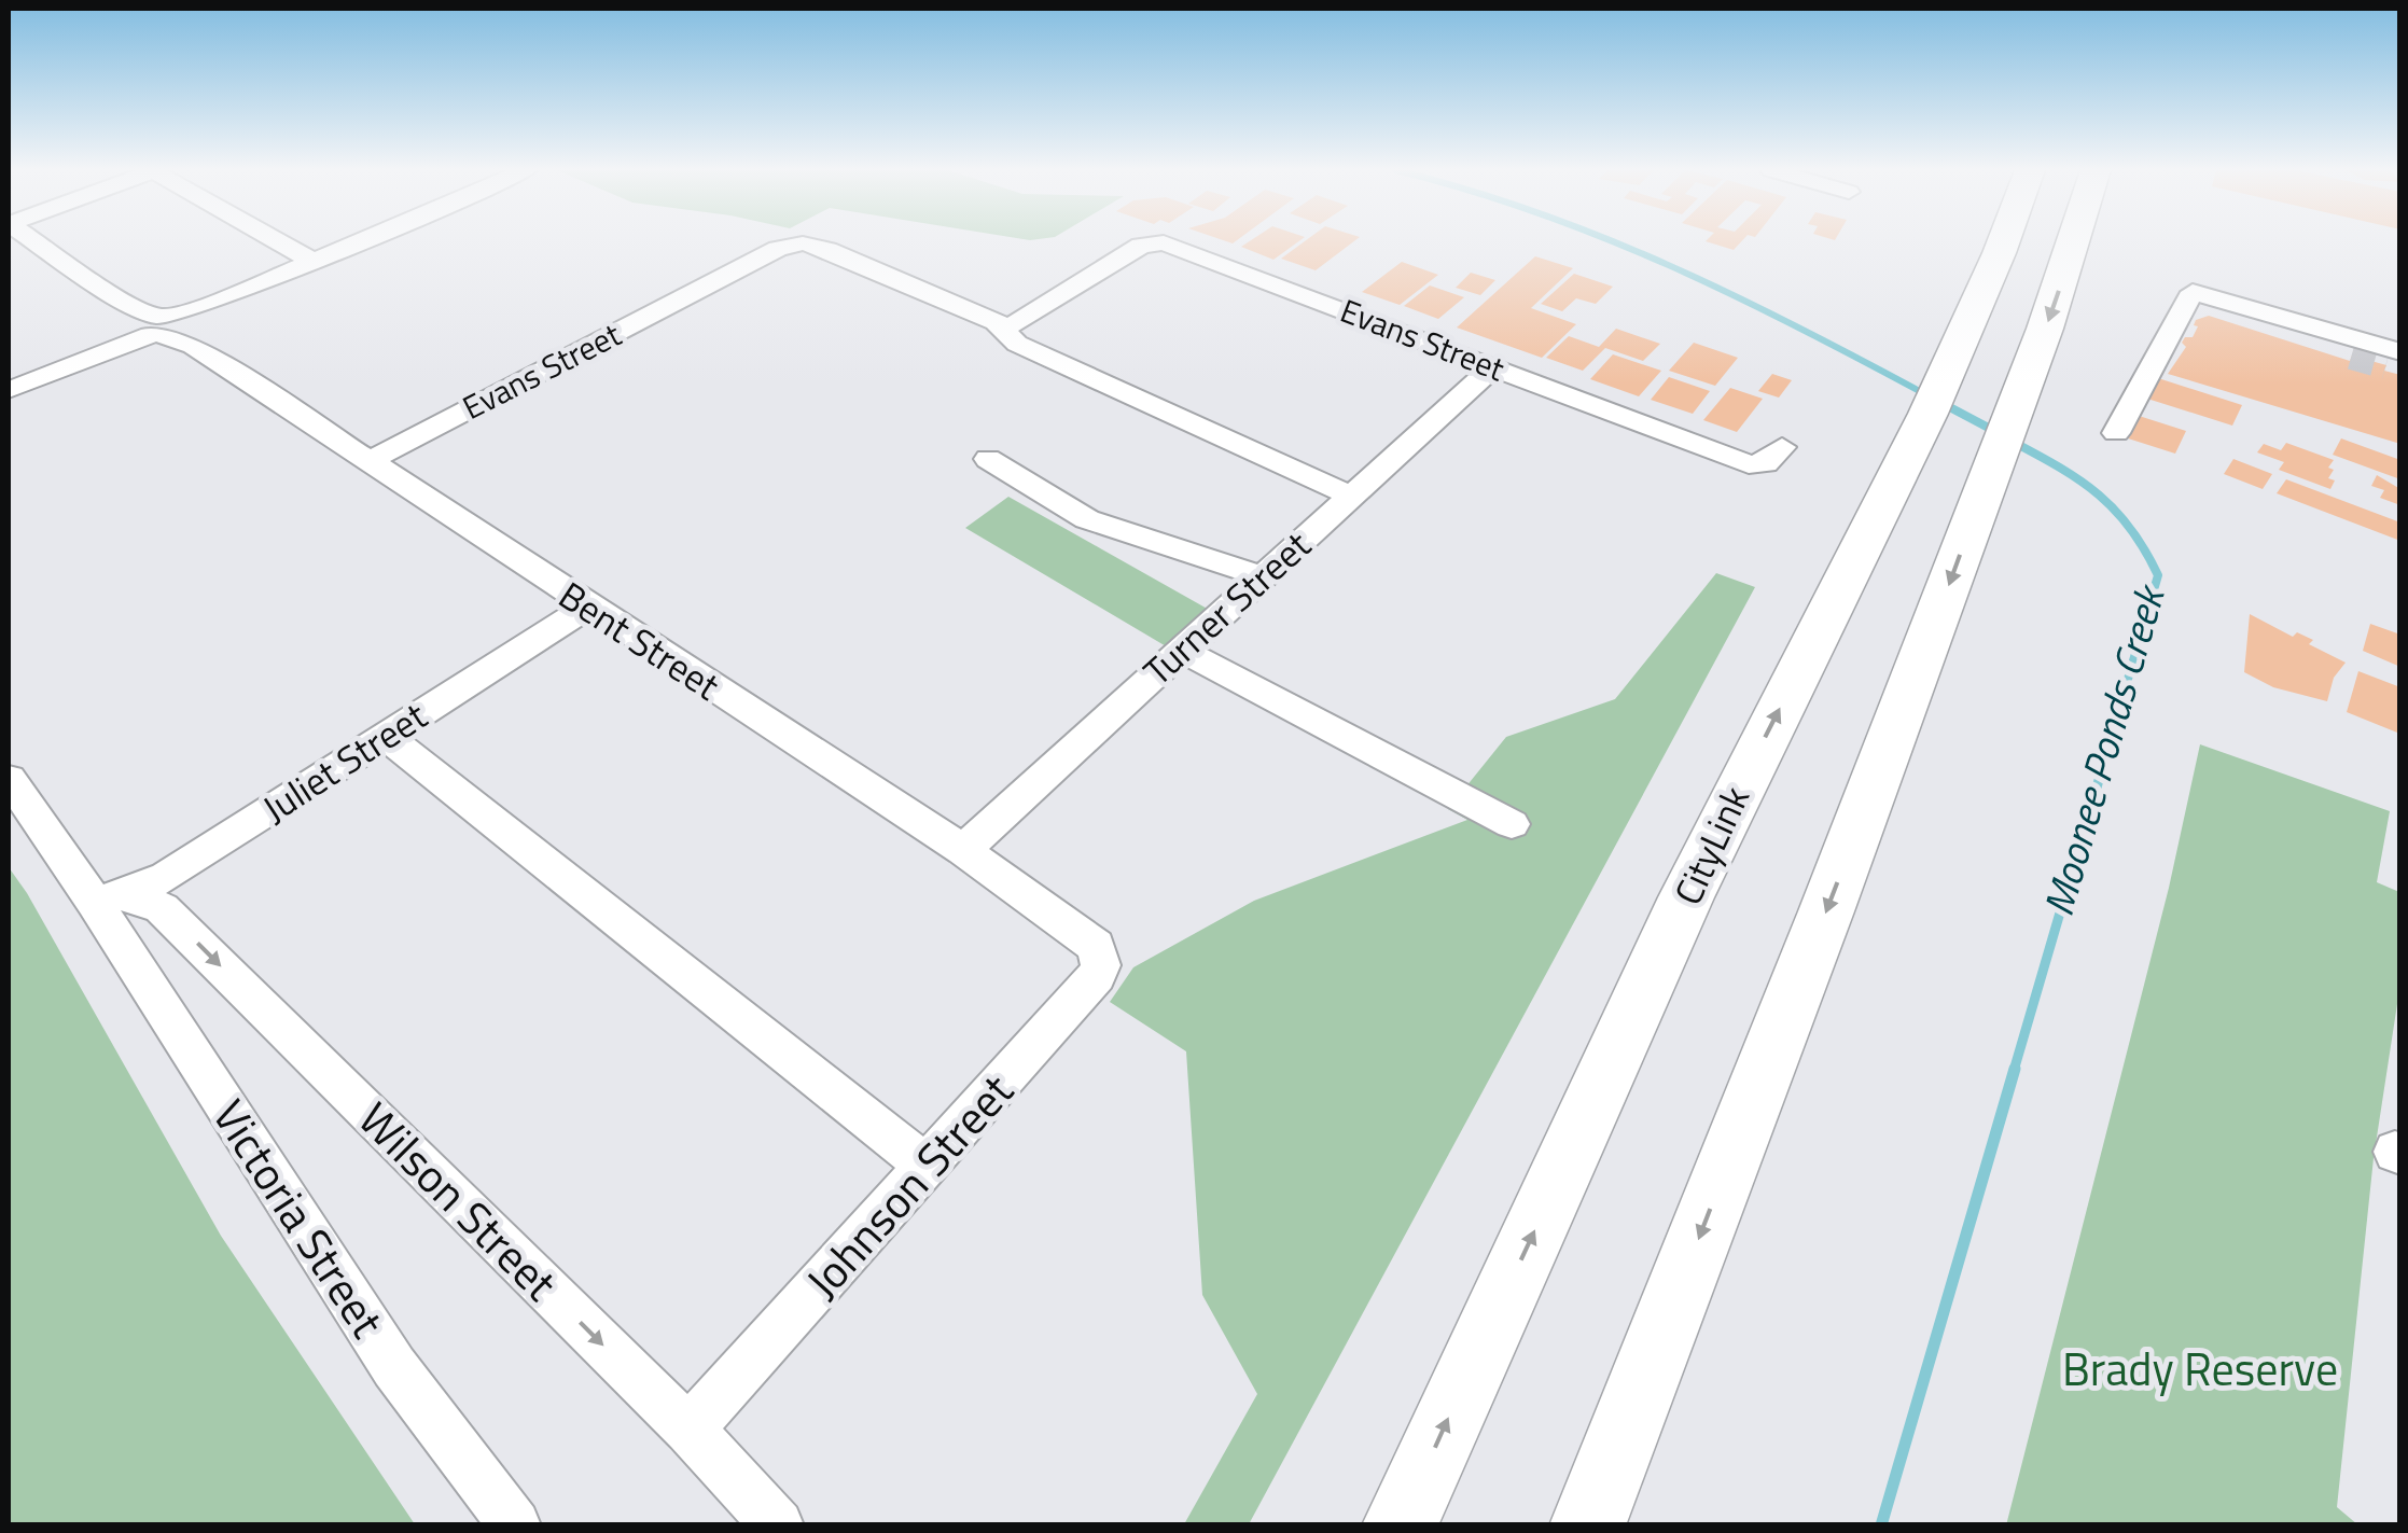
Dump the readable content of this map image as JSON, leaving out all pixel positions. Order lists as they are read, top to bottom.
{
  "streets": {
    "highway": ["CityLink"],
    "street": [
      "Evans Street",
      "Turner Street",
      "Bent Street",
      "Juliet Street",
      "Johnson Street",
      "Wilson Street",
      "Victoria Street"
    ]
  },
  "crossings": [
    ["Evans Street", "Turner Street"],
    ["Evans Street", "Bent Street"],
    ["Turner Street", "Bent Street"],
    ["Bent Street", "Juliet Street"],
    ["Bent Street", "Johnson Street"],
    ["Juliet Street", "Wilson Street"],
    ["Juliet Street", "Victoria Street"],
    ["Johnson Street", "Wilson Street"],
    ["Wilson Street", "Victoria Street"]
  ],
  "water": ["Moonee Ponds Creek"],
  "parks": ["Brady Reserve"]
}
